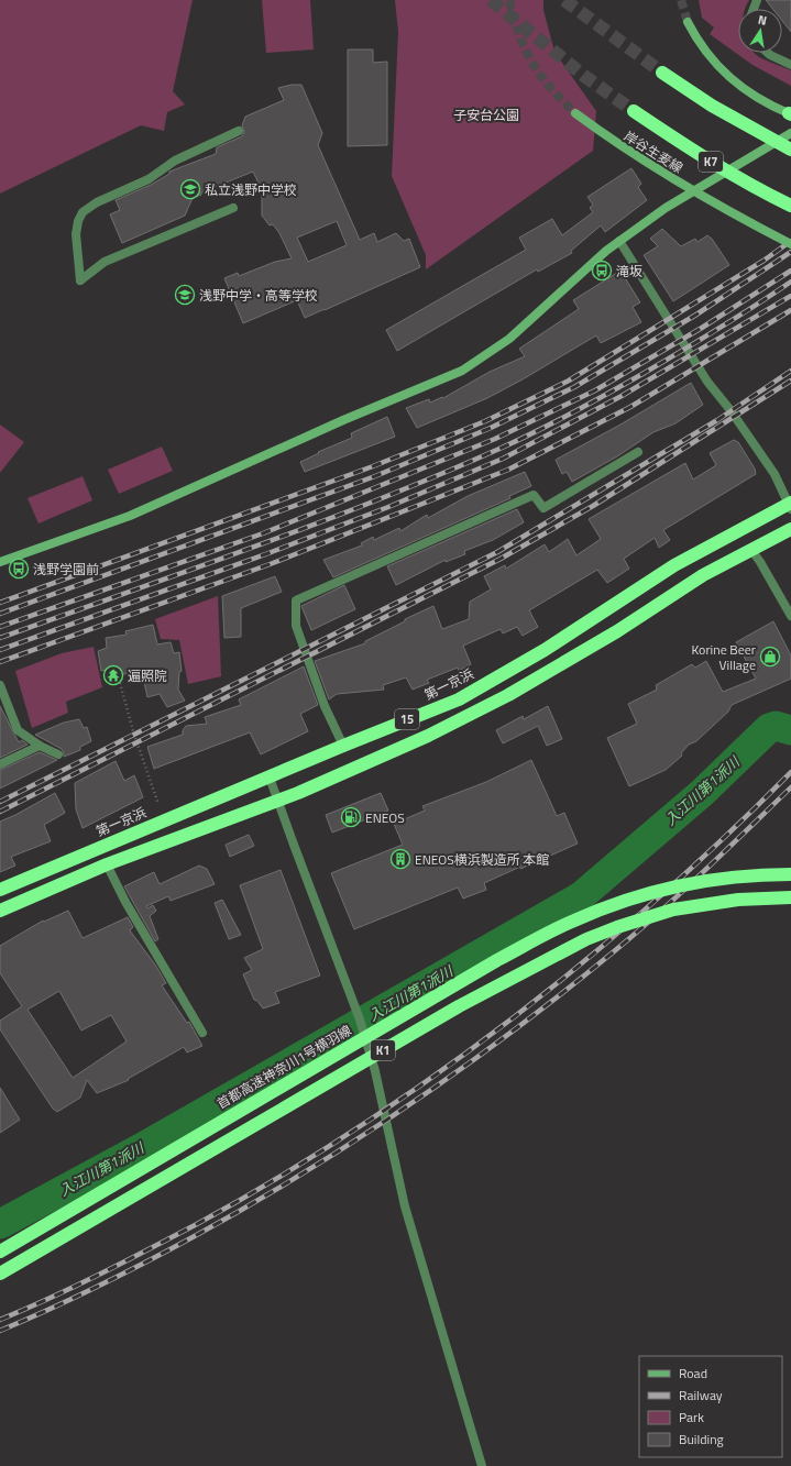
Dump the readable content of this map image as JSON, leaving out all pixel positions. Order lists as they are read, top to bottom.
{
  "streets": {
    "highway": [
      "K7",
      "第一京浜",
      "15",
      "K1",
      "首都高速神奈川1号横羽線"
    ],
    "street": ["岸谷生麦線"]
  },
  "water": ["入江川第1派川"],
  "parks": ["子安台公園"],
  "places": {
    "school or university": ["私立浅野中学校", "浅野中学・高等学校"],
    "bus stop": ["滝坂", "浅野学園前"],
    "shop": ["Korine Beer Village"],
    "temple": ["遍照院"],
    "fuel station": ["ENEOS"],
    "building": ["ENEOS横浜製造所 本館"]
  },
  "legend": [
    "Road",
    "Railway",
    "Park",
    "Building"
  ],
  "north": "top"
}
